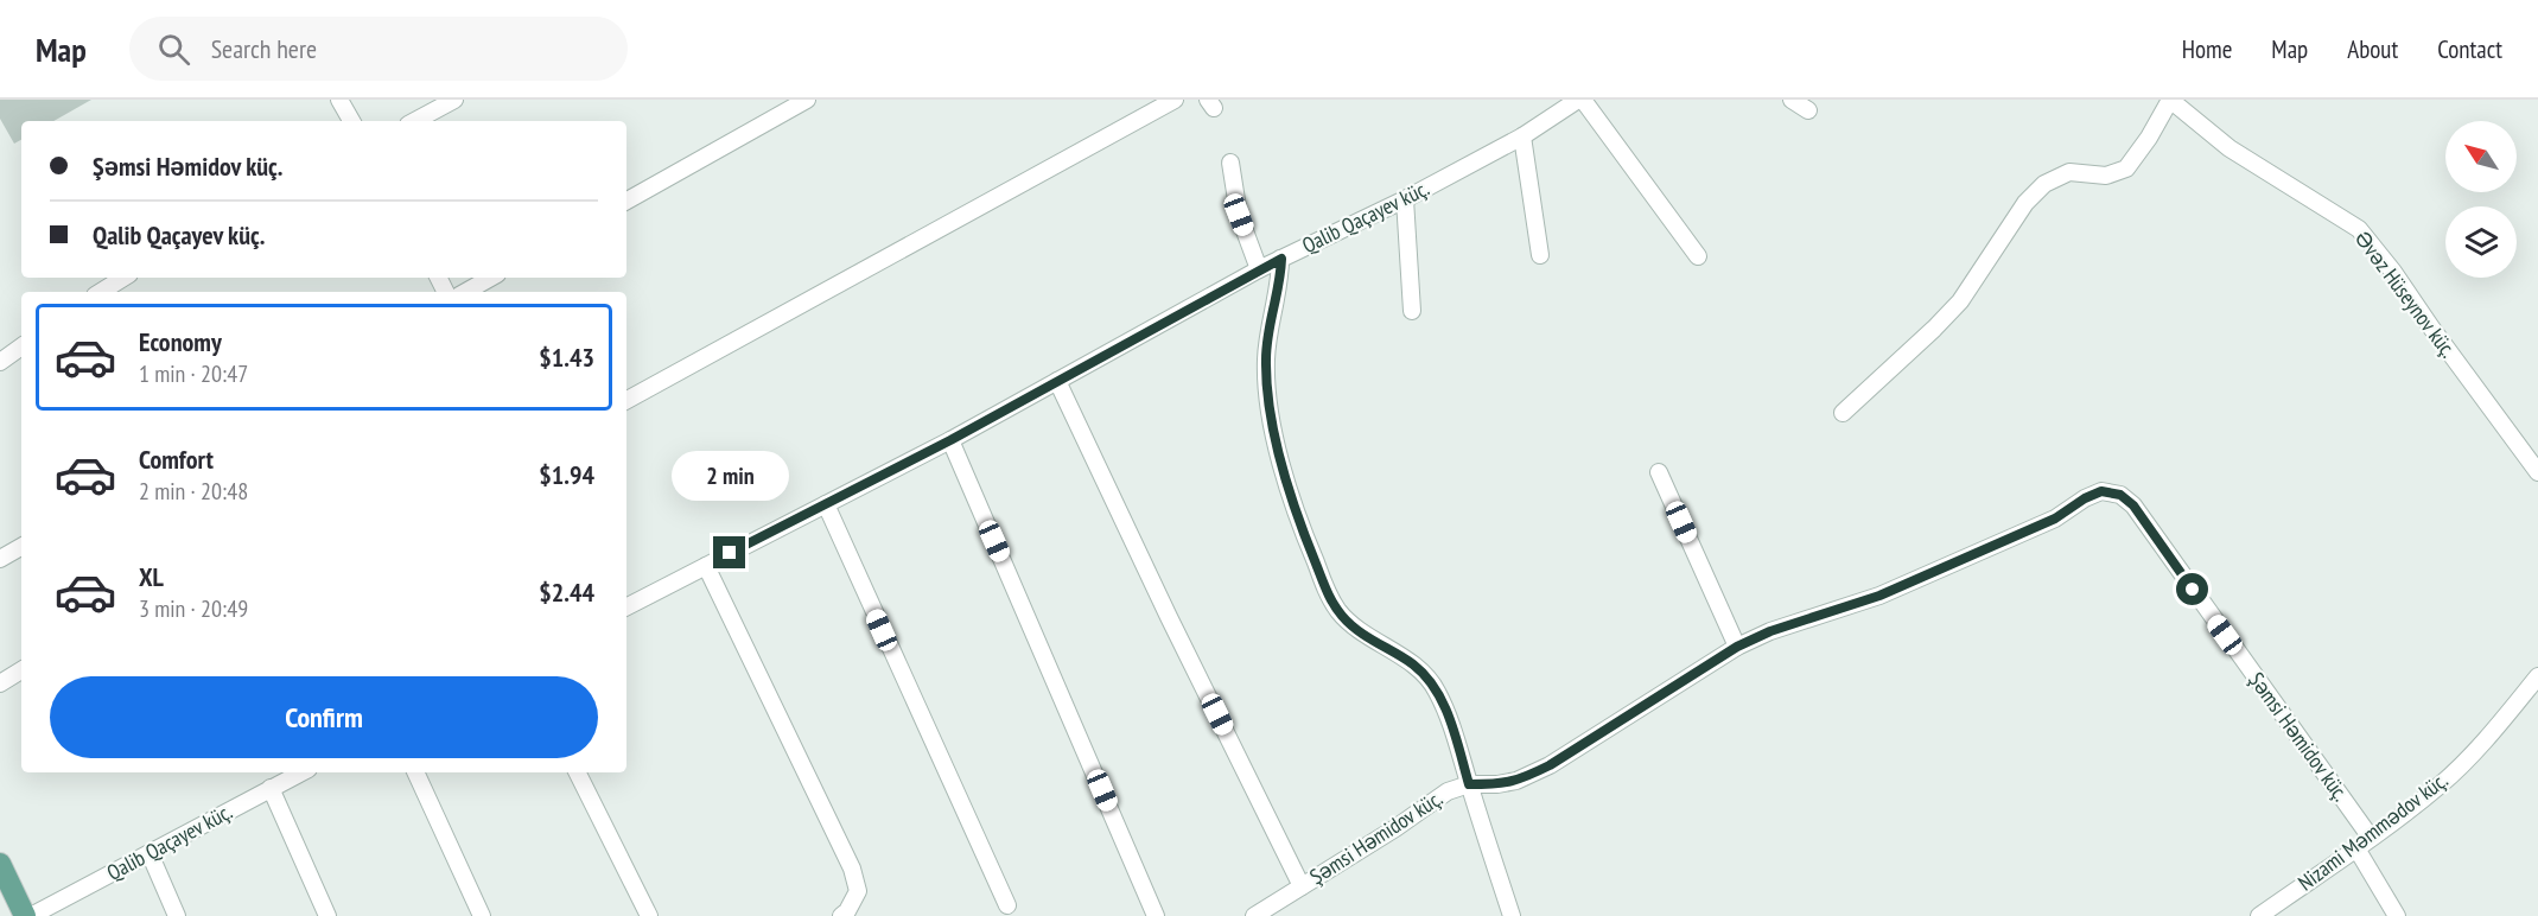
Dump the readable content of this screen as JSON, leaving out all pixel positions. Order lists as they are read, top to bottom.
{
  "streets": {
    "street": [
      "Qalib Qaçayev küç.",
      "Əvəz Hüseynov küç.",
      "Şəmsi Həmidov küç.",
      "Nizami Məmmədov küç."
    ]
  },
  "crossings": [
    ["Şəmsi Həmidov küç.", "Nizami Məmmədov küç."]
  ],
  "north": "top left",
  "page": {
    "header": "Map",
    "search": "Search here",
    "nav": [
      "Home",
      "Map",
      "About",
      "Contact"
    ],
    "banner": ["Şəmsi Həmidov küç.", "Qalib Qaçayev küç."],
    "list": [
      {
        "name": "Economy",
        "note": "1 min · 20:47",
        "value": "$1.43"
      },
      {
        "name": "Comfort",
        "note": "2 min · 20:48",
        "value": "$1.94"
      },
      {
        "name": "XL",
        "note": "3 min · 20:49",
        "value": "$2.44"
      }
    ],
    "bubble": "2 min",
    "buttons": "Confirm"
  }
}
